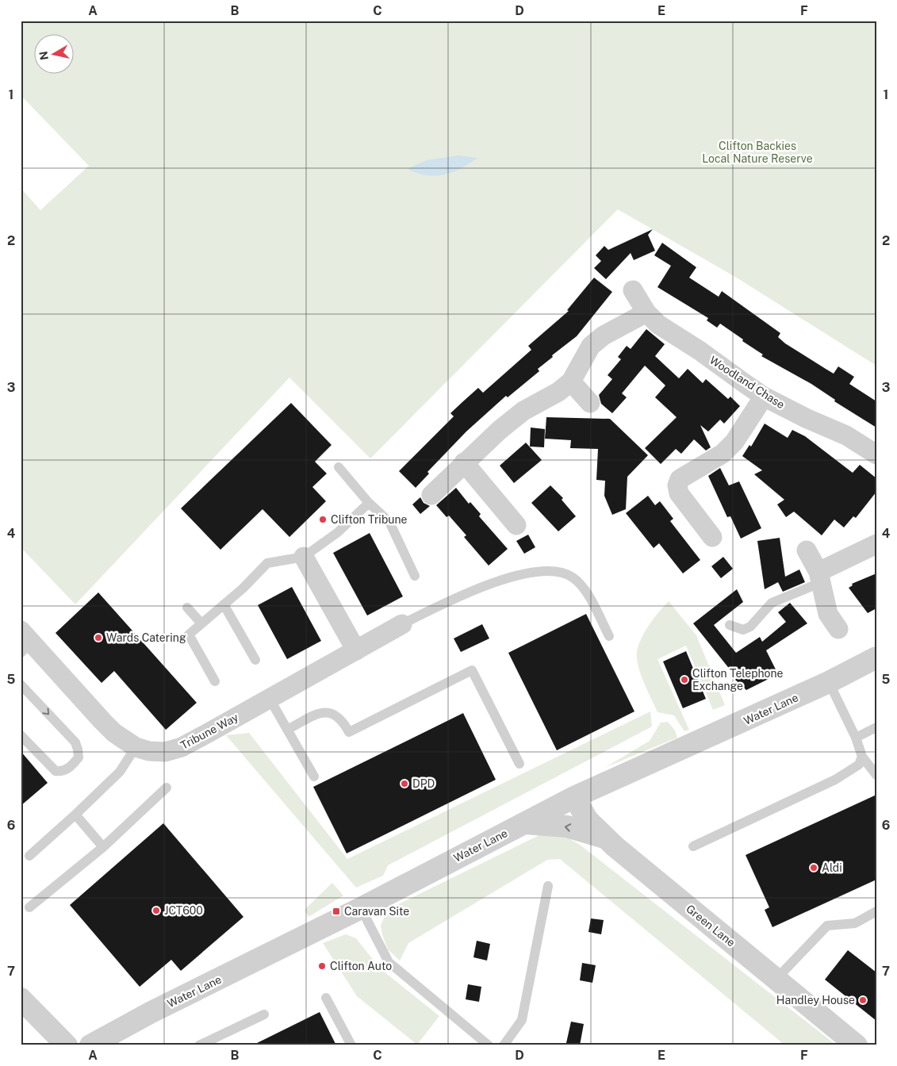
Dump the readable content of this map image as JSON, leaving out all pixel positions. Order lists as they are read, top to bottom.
{
  "streets": {
    "street": [
      "Woodland Chase",
      "Water Lane",
      "Tribune Way",
      "Green Lane"
    ]
  },
  "crossings": [
    ["Water Lane", "Green Lane"]
  ],
  "parks": ["Clifton Backies Local Nature Reserve"],
  "places": {
    "other": [
      "Clifton Tribune",
      "Wards Catering",
      "Clifton Telephone Exchange",
      "DPD",
      "Aldi",
      "JCT600",
      "Clifton Auto",
      "Handley House"
    ],
    "transit": ["Caravan Site"]
  },
  "north": "left",
  "grid": {
    "columns": [
      "A",
      "B",
      "C",
      "D",
      "E",
      "F"
    ],
    "rows": [
      "1",
      "2",
      "3",
      "4",
      "5",
      "6",
      "7"
    ]
  }
}
